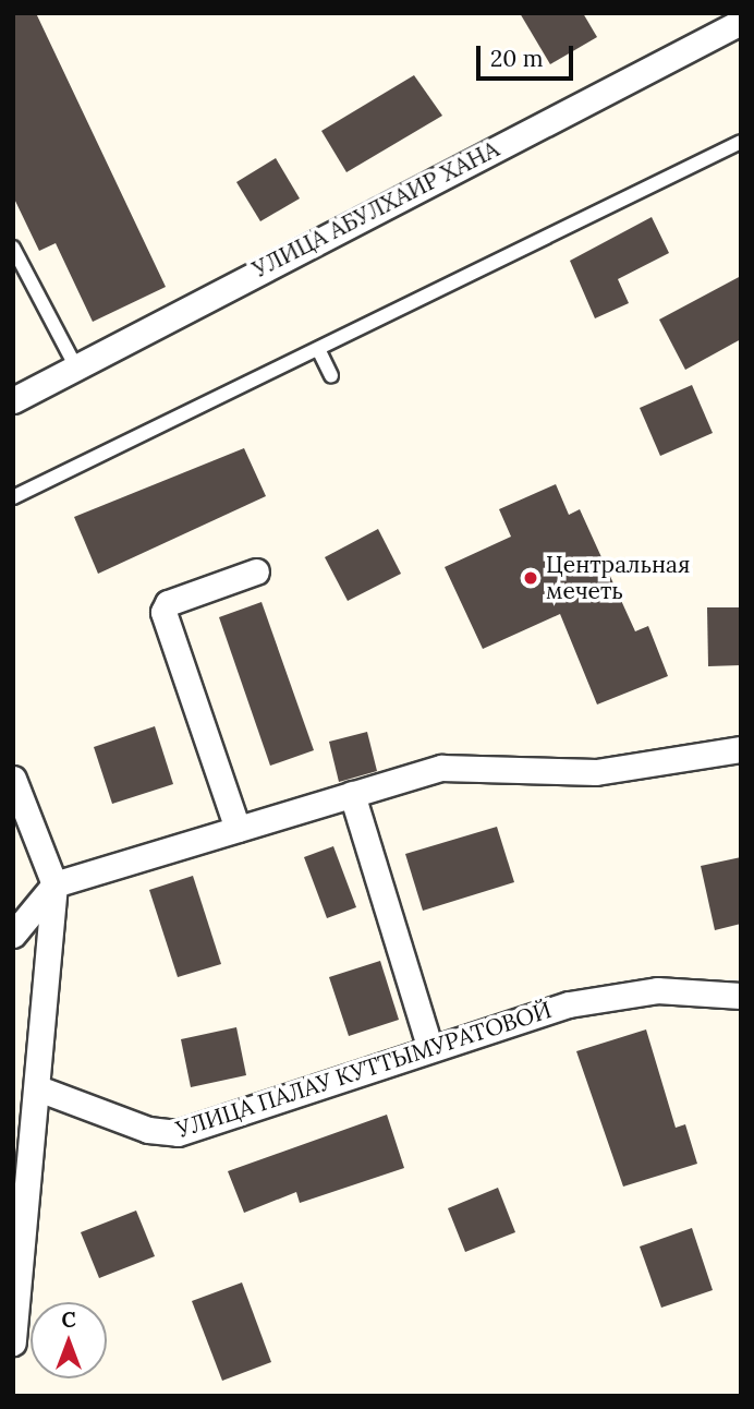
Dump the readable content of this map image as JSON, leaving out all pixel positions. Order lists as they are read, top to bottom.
{
  "streets": {
    "street": ["УЛИЦА АБУЛХАИР ХАНА", "УЛИЦА ПАЛАУ КУТТЫМУРАТОВОЙ"]
  },
  "places": ["Центральная мечеть"],
  "scale_bar": "20 m",
  "north": "top"
}
